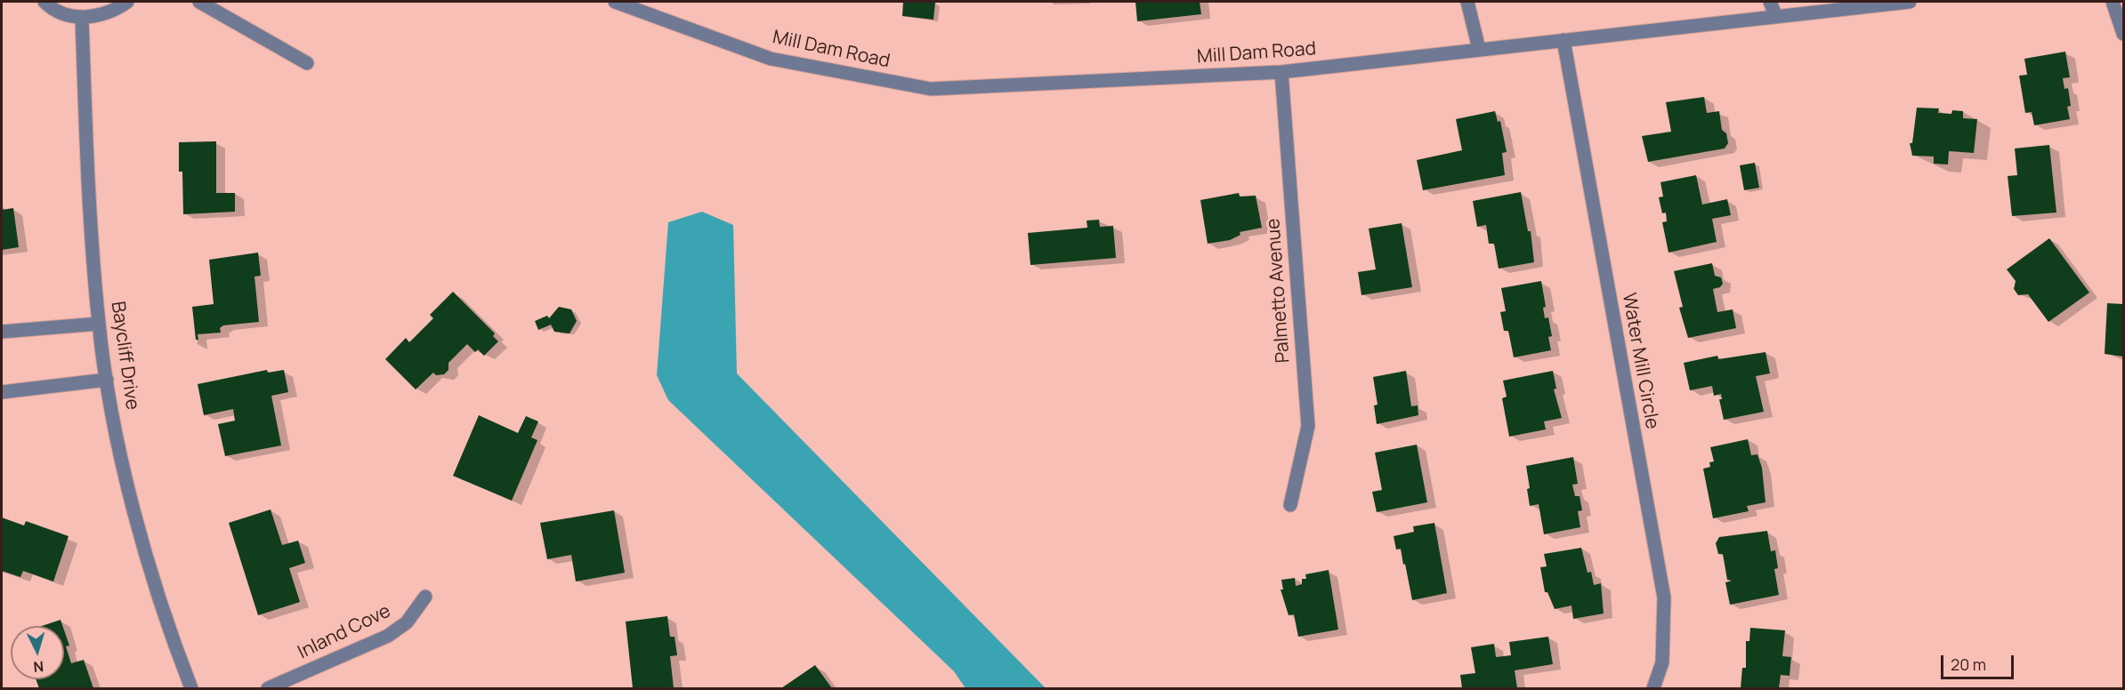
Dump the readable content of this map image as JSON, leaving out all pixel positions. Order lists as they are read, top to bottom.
{
  "streets": {
    "street": [
      "Mill Dam Road",
      "Palmetto Avenue",
      "Baycliff Drive",
      "Water Mill Circle",
      "Inland Cove"
    ]
  },
  "crossings": [
    ["Mill Dam Road", "Palmetto Avenue"],
    ["Mill Dam Road", "Water Mill Circle"]
  ],
  "scale_bar": "20 m",
  "north": "bottom"
}
